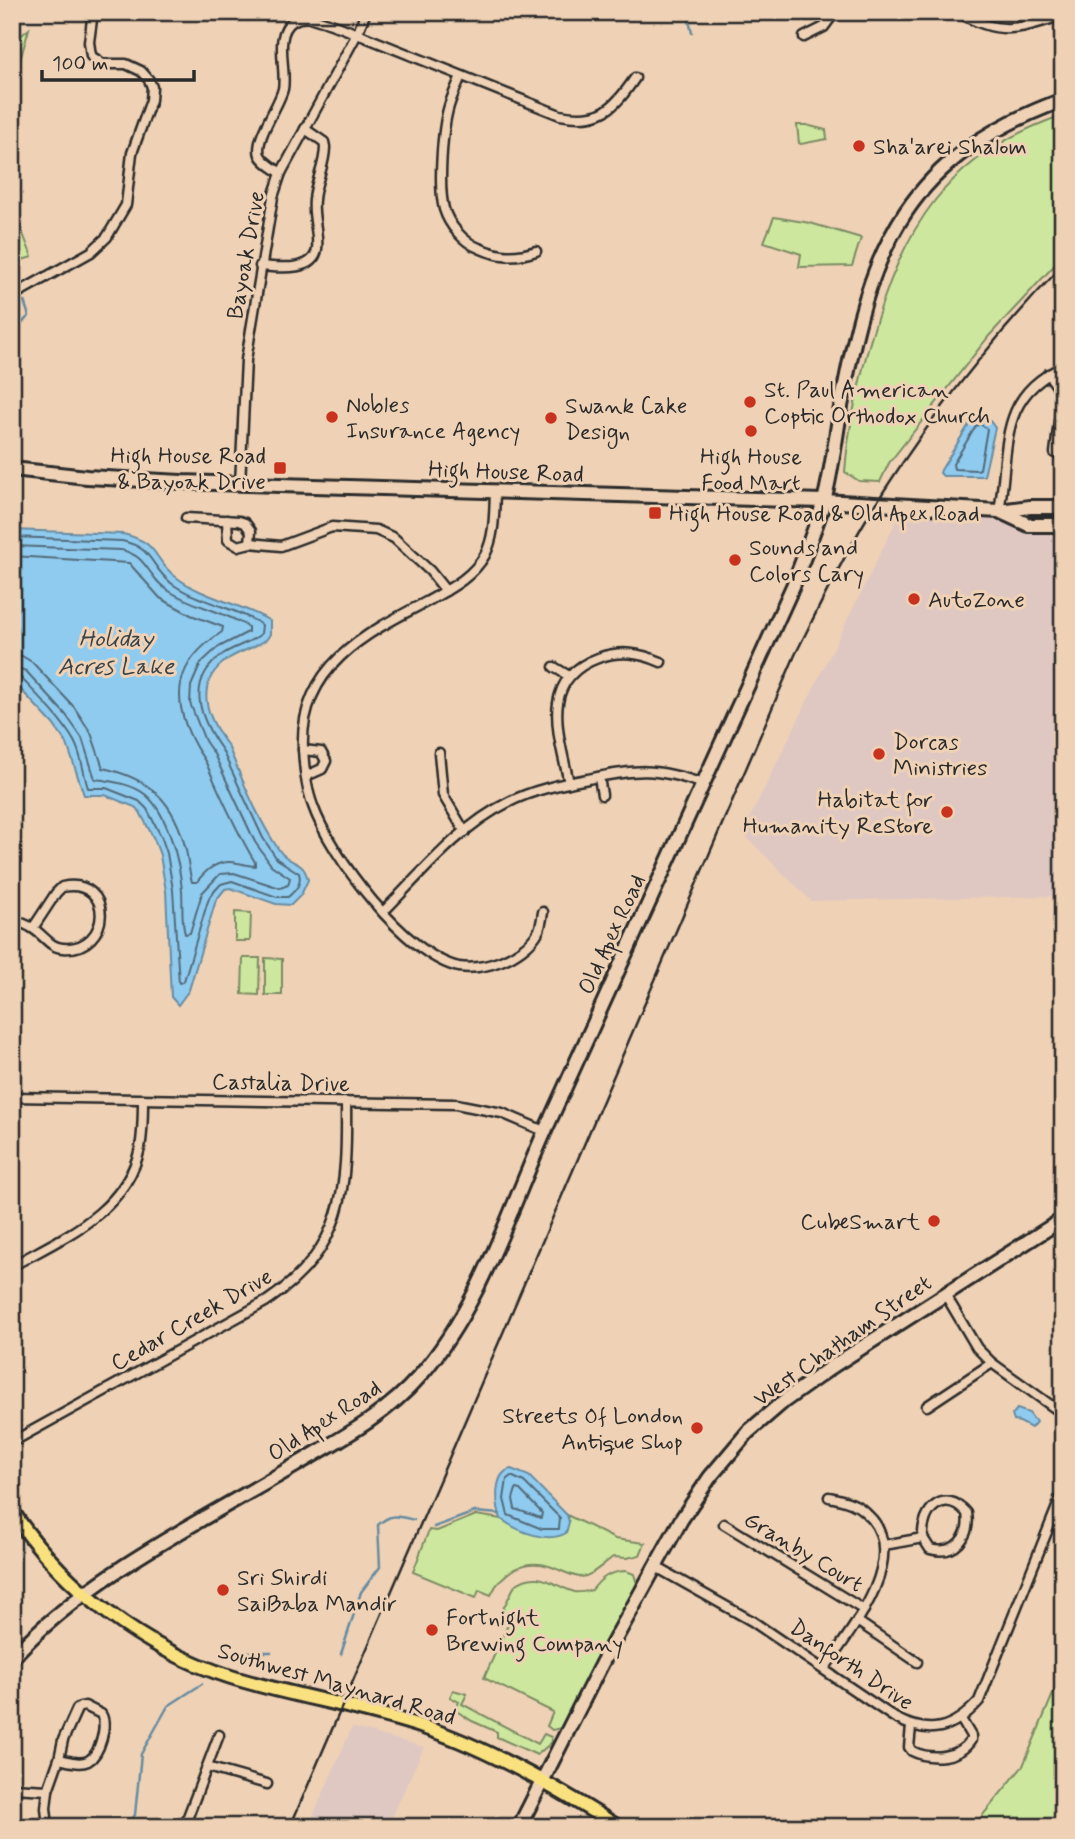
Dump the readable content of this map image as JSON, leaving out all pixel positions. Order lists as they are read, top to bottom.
{
  "streets": {
    "main road": [
      "High House Road",
      "Old Apex Road",
      "West Chatham Street",
      "Southwest Maynard Road"
    ],
    "street": [
      "Bayoak Drive",
      "Castalia Drive",
      "Cedar Creek Drive",
      "Granby Court",
      "Danforth Drive"
    ]
  },
  "crossings": [
    ["Bayoak Drive", "High House Road"],
    ["High House Road", "Old Apex Road"],
    ["Old Apex Road", "Castalia Drive"],
    ["Old Apex Road", "Southwest Maynard Road"],
    ["Castalia Drive", "Cedar Creek Drive"],
    ["West Chatham Street", "Danforth Drive"],
    ["West Chatham Street", "Southwest Maynard Road"]
  ],
  "water": ["Holiday Acres Lake"],
  "places": {
    "other": [
      "Sha'arei Shalom",
      "St. Paul American Coptic Orthodox Church",
      "Nobles Insurance Agency",
      "Swank Cake Design",
      "High House Food Mart",
      "Sounds and Colors Cary",
      "AutoZone",
      "Dorcas Ministries",
      "Habitat for Humanity ReStore",
      "CubeSmart",
      "Streets Of London Antique Shop",
      "Sri Shirdi SaiBaba Mandir",
      "Fortnight Brewing Company"
    ],
    "transit": ["High House Road & Bayoak Drive", "High House Road & Old Apex Road"]
  },
  "scale_bar": "100 m"
}
